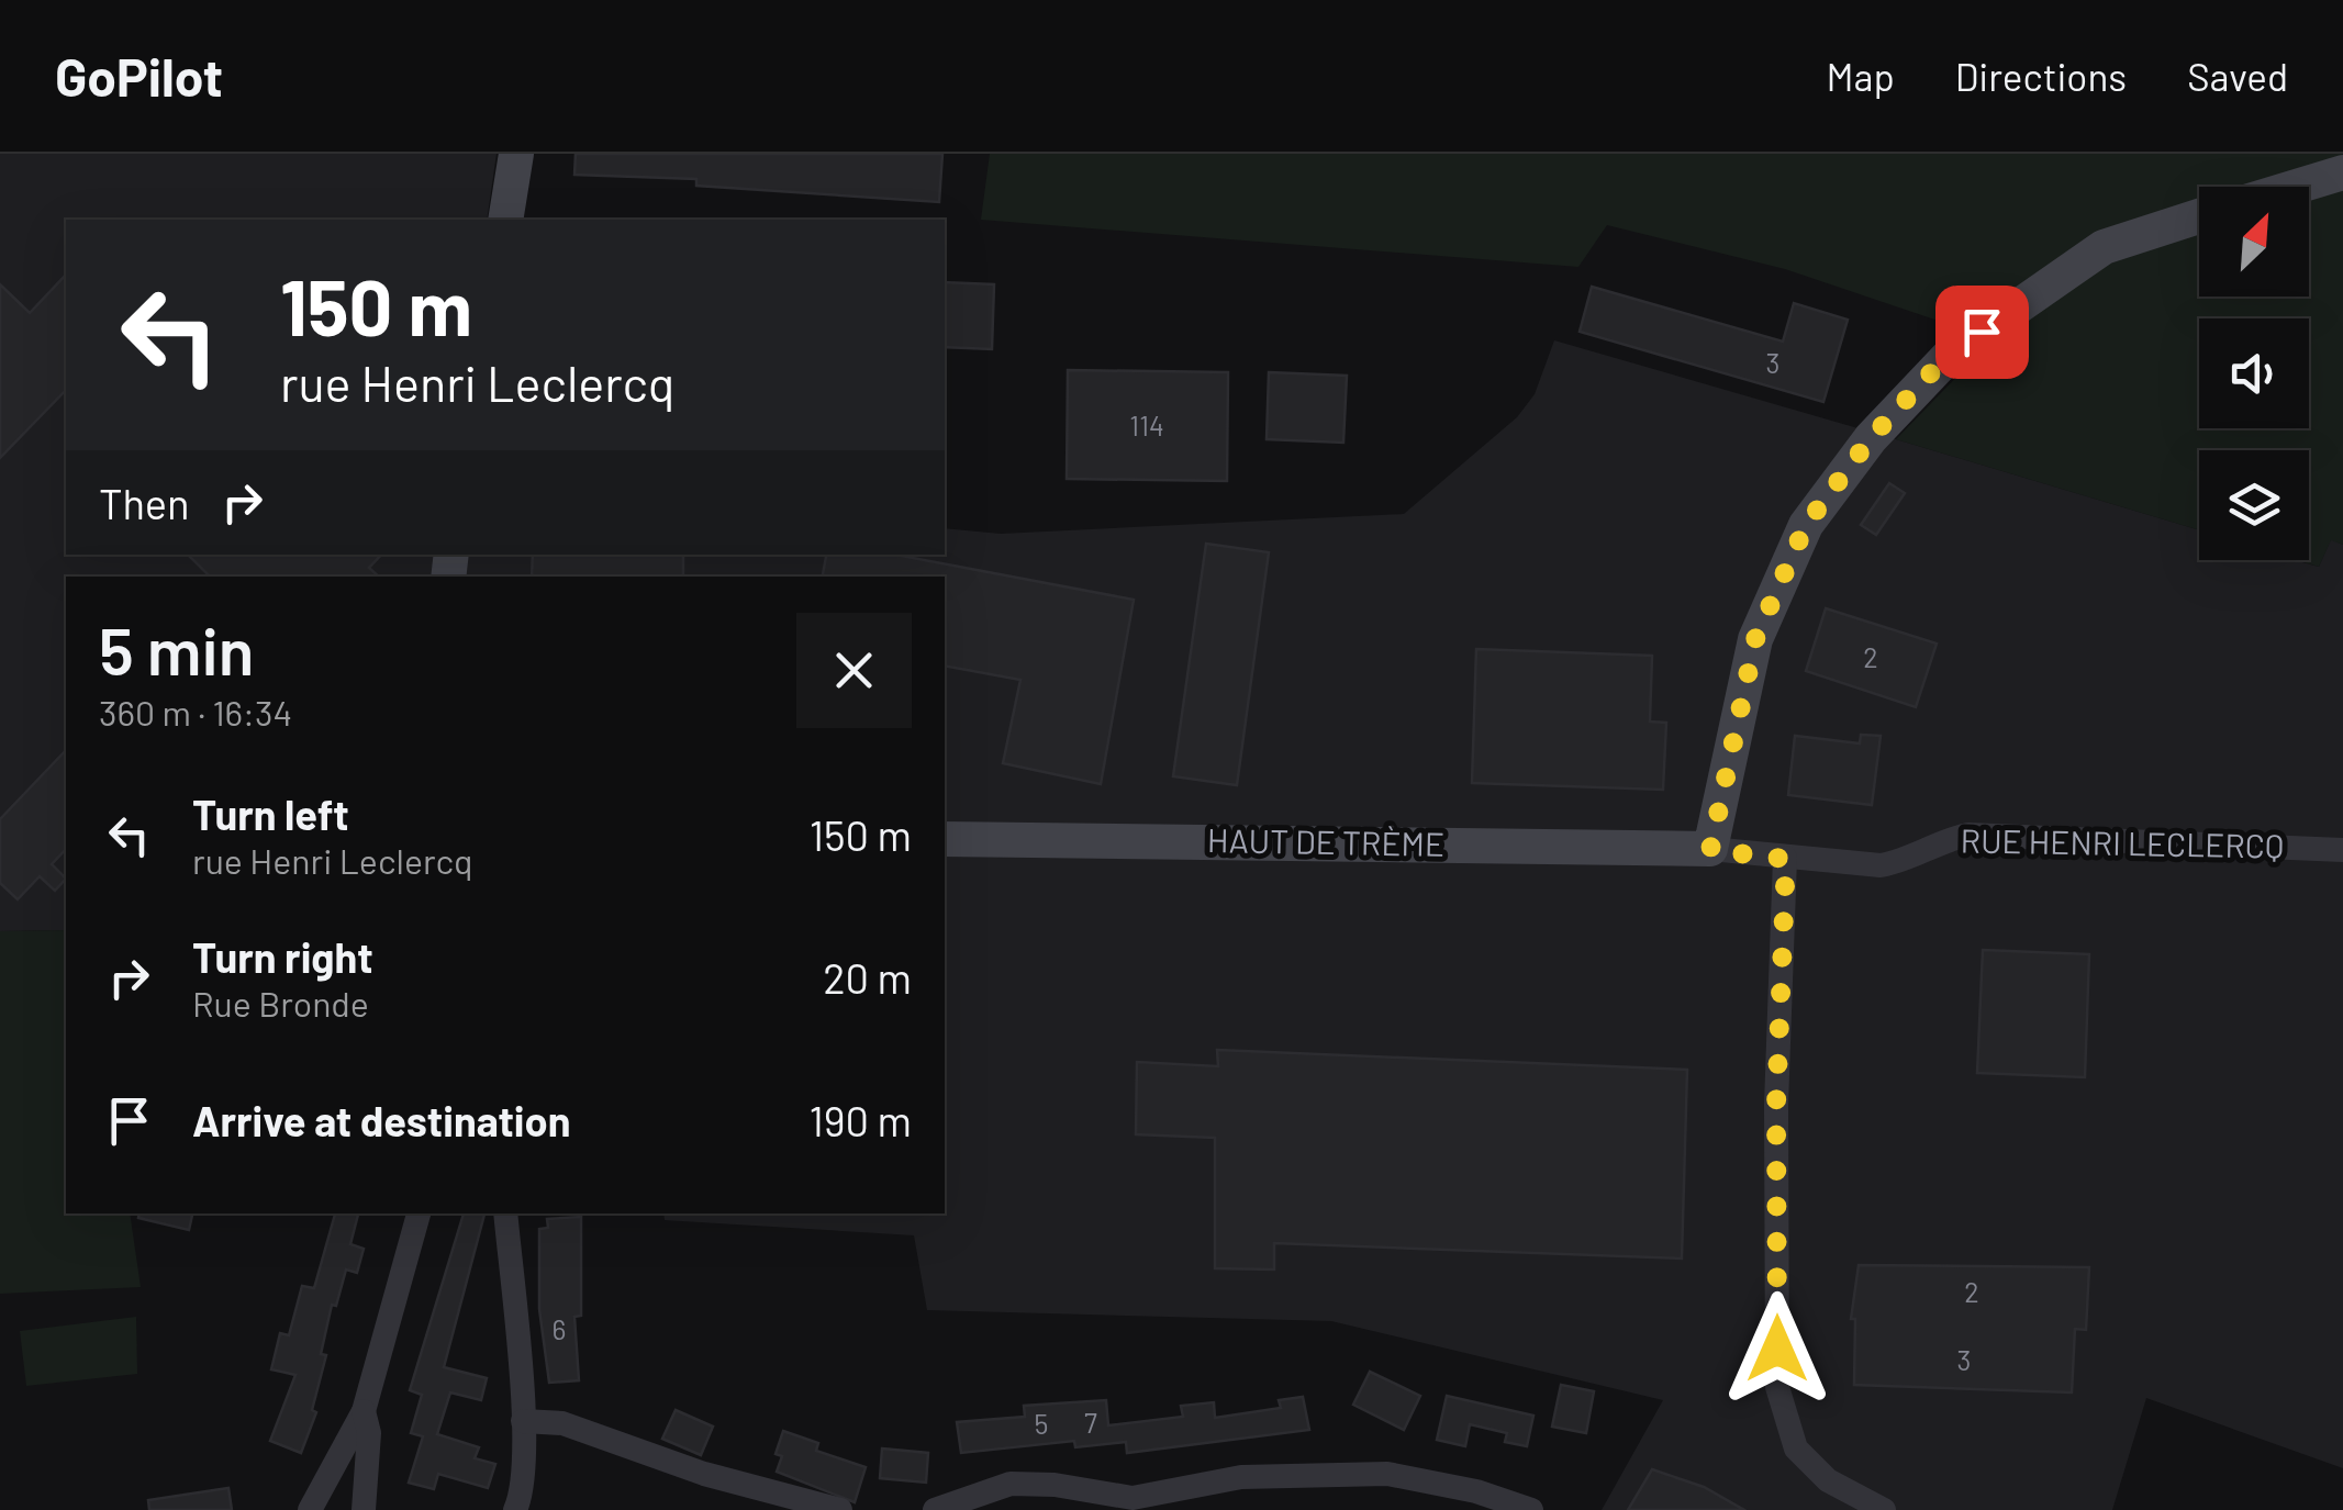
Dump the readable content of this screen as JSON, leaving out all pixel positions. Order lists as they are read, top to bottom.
{
  "streets": {
    "street": ["HAUT DE TRÈME", "RUE HENRI LECLERCQ"]
  },
  "crossings": [
    ["HAUT DE TRÈME", "RUE HENRI LECLERCQ"]
  ],
  "house_numbers": [
    "3",
    "114",
    "2",
    "2",
    "6",
    "3",
    "7",
    "5"
  ],
  "north": "top right",
  "page": {
    "header": "GoPilot",
    "nav": ["Map", "Directions", "Saved"],
    "turn": ["150 m", "rue Henri Leclercq"],
    "then": "Then",
    "heading": ["5 min", "360 m · 16:34"],
    "list": [
      {
        "name": "Turn left",
        "note": "rue Henri Leclercq",
        "value": "150 m"
      },
      {
        "name": "Turn right",
        "note": "Rue Bronde",
        "value": "20 m"
      },
      {
        "name": "Arrive at destination",
        "value": "190 m"
      }
    ]
  }
}
